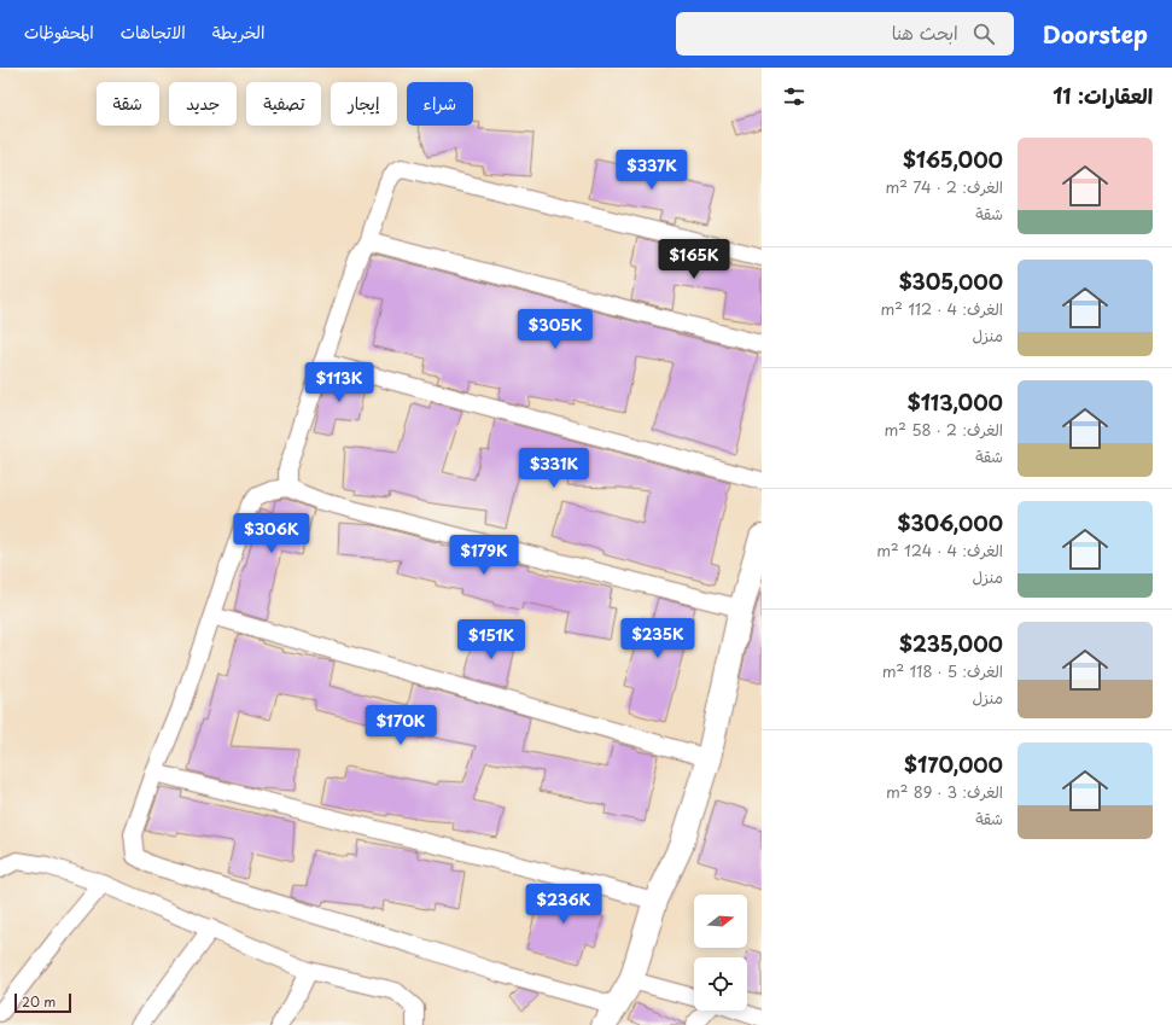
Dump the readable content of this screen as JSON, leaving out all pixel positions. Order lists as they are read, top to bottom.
{
  "scale_bar": "20 m",
  "north": "right",
  "page": {
    "header": "Doorstep",
    "search": "ابحث هنا",
    "nav": ["الخريطة", "الاتجاهات", "المحفوظات"],
    "heading": "العقارات: 11",
    "chip": [
      "شراء",
      "إيجار",
      "تصفية",
      "جديد",
      "شقة"
    ],
    "list": [
      {
        "name": "$165,000",
        "note": "الغرف: 2 · 74 m² · شقة"
      },
      {
        "name": "$305,000",
        "note": "الغرف: 4 · 112 m² · منزل"
      },
      {
        "name": "$113,000",
        "note": "الغرف: 2 · 58 m² · شقة"
      },
      {
        "name": "$306,000",
        "note": "الغرف: 4 · 124 m² · منزل"
      },
      {
        "name": "$235,000",
        "note": "الغرف: 5 · 118 m² · منزل"
      },
      {
        "name": "$170,000",
        "note": "الغرف: 3 · 89 m² · شقة"
      }
    ],
    "price": [
      "$337K",
      "$165K",
      "$305K",
      "$113K",
      "$331K",
      "$306K",
      "$179K",
      "$235K",
      "$151K",
      "$170K",
      "$236K"
    ],
    "scale": "20 m"
  }
}
